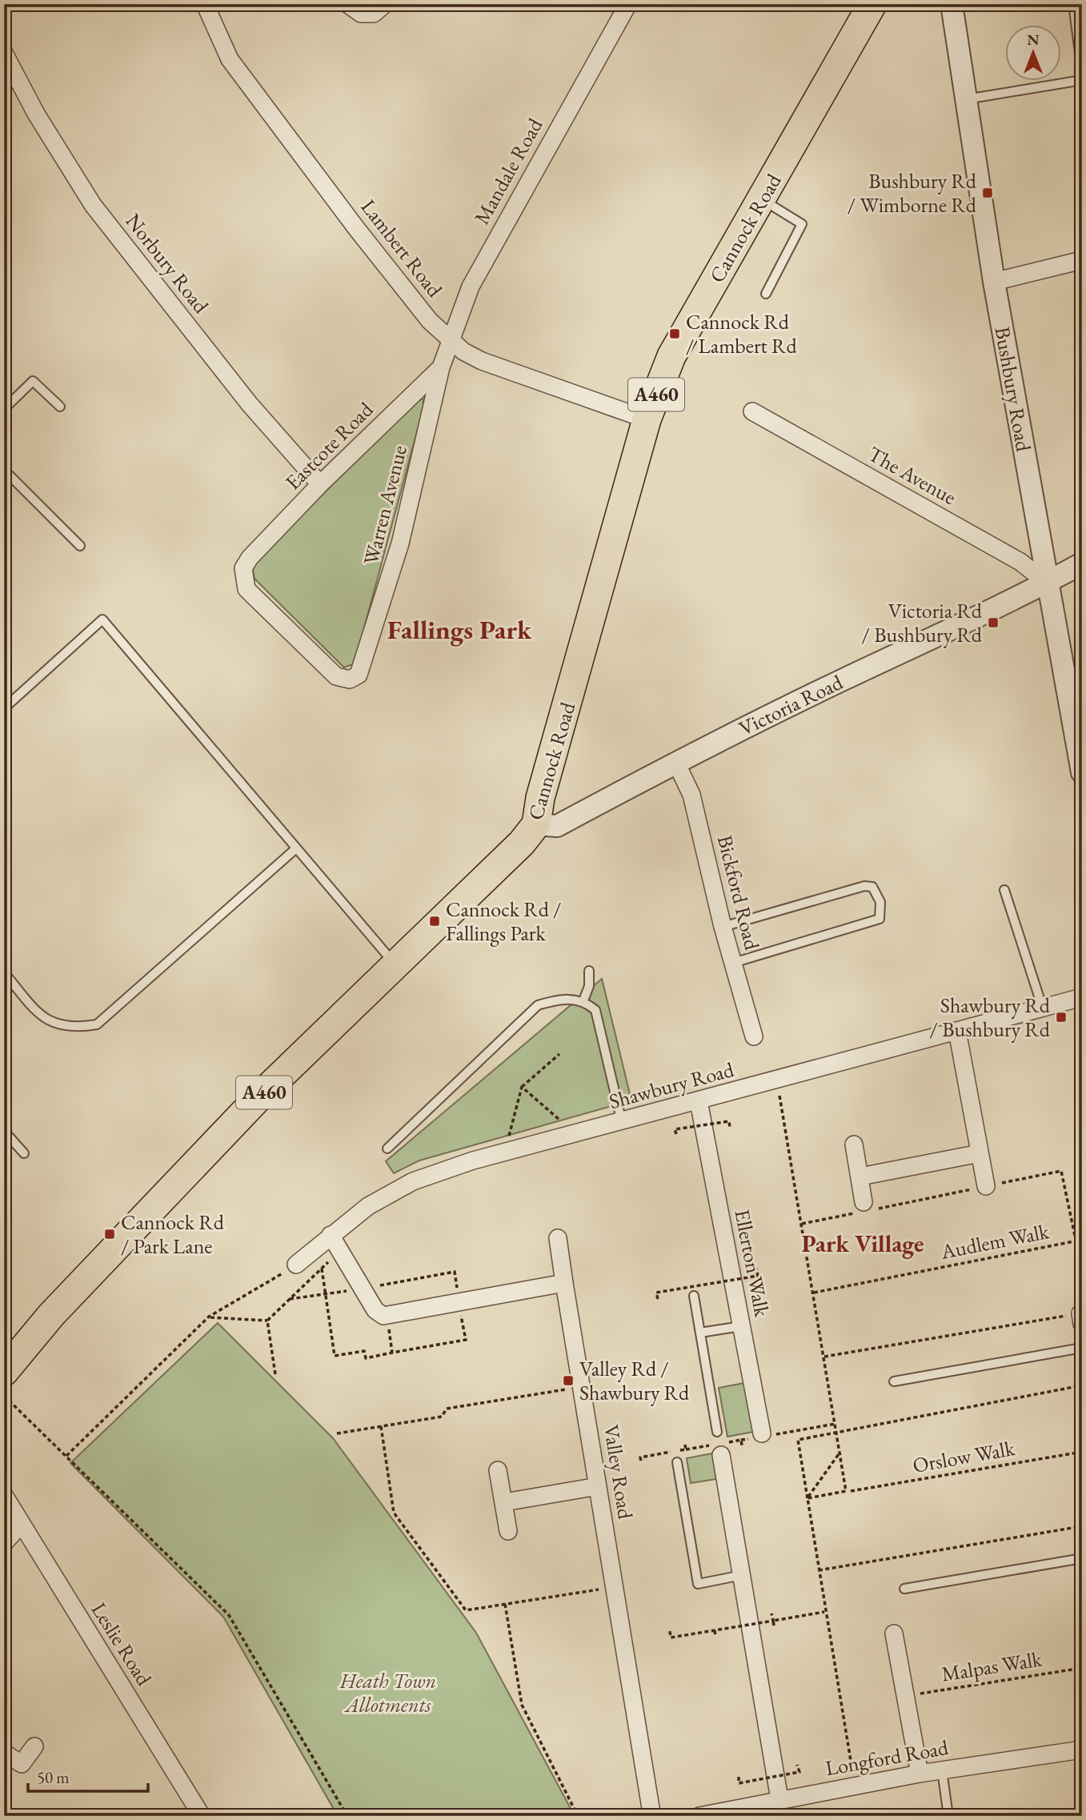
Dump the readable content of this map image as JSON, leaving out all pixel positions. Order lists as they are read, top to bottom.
{
  "streets": {
    "highway": ["Cannock Road", "A460"],
    "street": [
      "Mandale Road",
      "Lambert Road",
      "Norbury Road",
      "Bushbury Road",
      "Eastcote Road",
      "The Avenue",
      "Warren Avenue",
      "Victoria Road",
      "Bickford Road",
      "Shawbury Road",
      "Ellerton Walk",
      "Valley Road",
      "Leslie Road",
      "Longford Road"
    ],
    "path": ["Audlem Walk", "Orslow Walk", "Malpas Walk"]
  },
  "crossings": [
    ["Mandale Road", "Lambert Road"],
    ["Mandale Road", "Eastcote Road"],
    ["Mandale Road", "Warren Avenue"],
    ["Cannock Road", "Lambert Road"],
    ["Cannock Road", "Victoria Road"],
    ["Norbury Road", "Eastcote Road"],
    ["Bushbury Road", "The Avenue"],
    ["Bushbury Road", "Victoria Road"],
    ["Eastcote Road", "Warren Avenue"],
    ["The Avenue", "Victoria Road"],
    ["Victoria Road", "Bickford Road"],
    ["Shawbury Road", "Ellerton Walk"]
  ],
  "districts": ["Fallings Park", "Park Village"],
  "parks": ["Heath Town Allotments"],
  "places": {
    "transit": [
      "Bushbury Rd / Wimborne Rd",
      "Cannock Rd / Lambert Rd",
      "Victoria Rd / Bushbury Rd",
      "Cannock Rd / Fallings Park",
      "Shawbury Rd / Bushbury Rd",
      "Cannock Rd / Park Lane",
      "Valley Rd / Shawbury Rd"
    ]
  },
  "scale_bar": "50 m",
  "north": "top"
}
